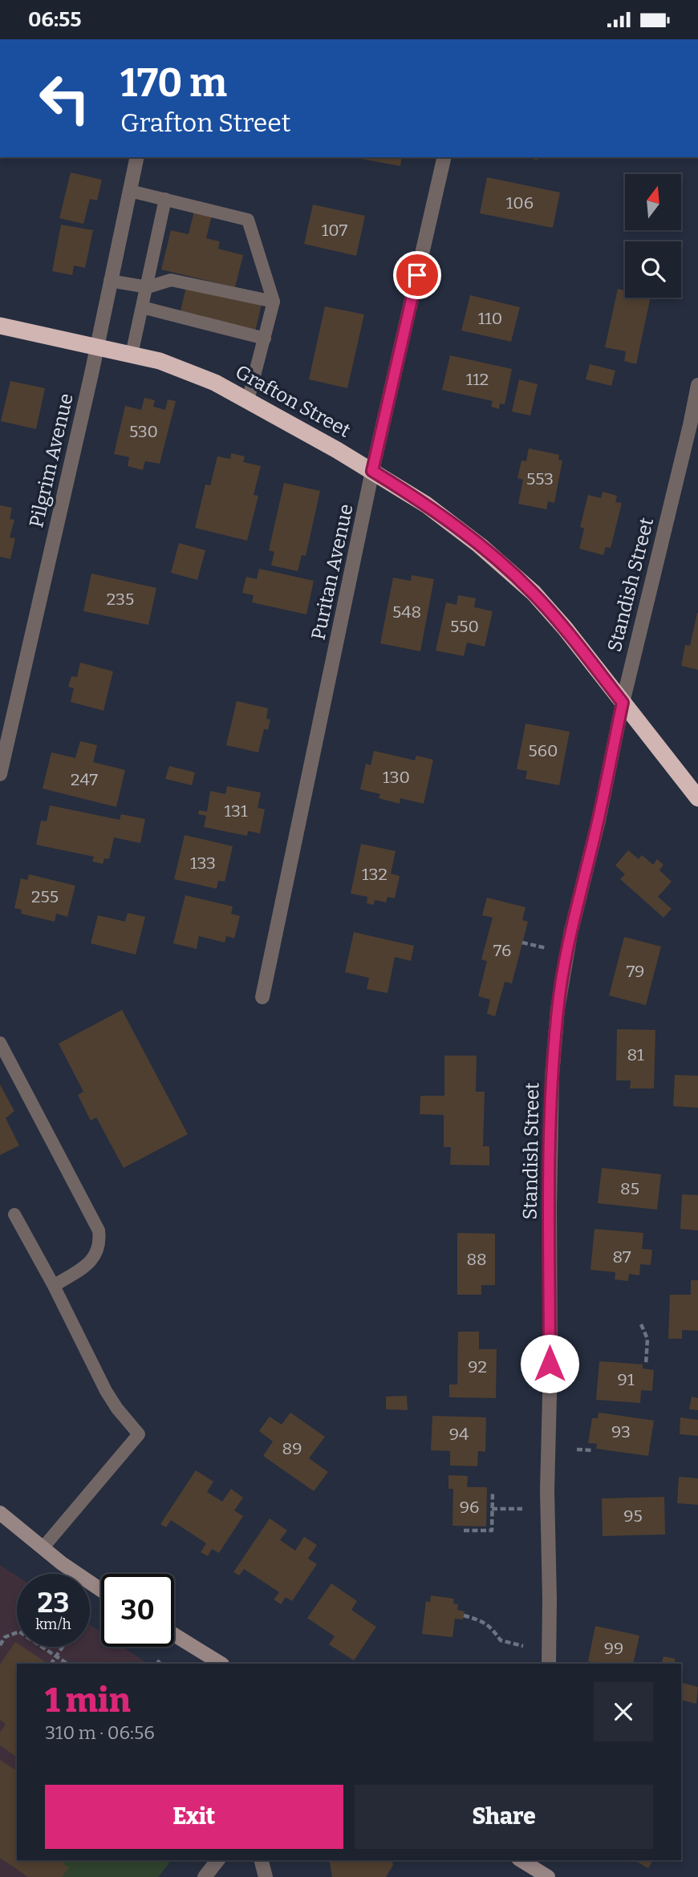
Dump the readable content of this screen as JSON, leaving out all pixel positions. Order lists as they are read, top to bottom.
{
  "streets": {
    "highway": ["Grafton Street"],
    "street": ["Pilgrim Avenue", "Puritan Avenue", "Standish Street"]
  },
  "crossings": [
    ["Grafton Street", "Pilgrim Avenue"],
    ["Grafton Street", "Puritan Avenue"],
    ["Grafton Street", "Standish Street"]
  ],
  "house_numbers": [
    "106",
    "107",
    "110",
    "112",
    "530",
    "553",
    "235",
    "548",
    "550",
    "560",
    "130",
    "247",
    "131",
    "133",
    "132",
    "255",
    "76",
    "79",
    "81",
    "85",
    "87",
    "88",
    "92",
    "91",
    "93",
    "94",
    "89",
    "96",
    "95",
    "99"
  ],
  "north": "top",
  "page": {
    "status": "06:55",
    "turn": ["170 m", "Grafton Street"],
    "speed": "23 km/h",
    "limit": "30",
    "heading": ["1 min", "310 m · 06:56"],
    "buttons": ["Exit", "Share"]
  }
}
